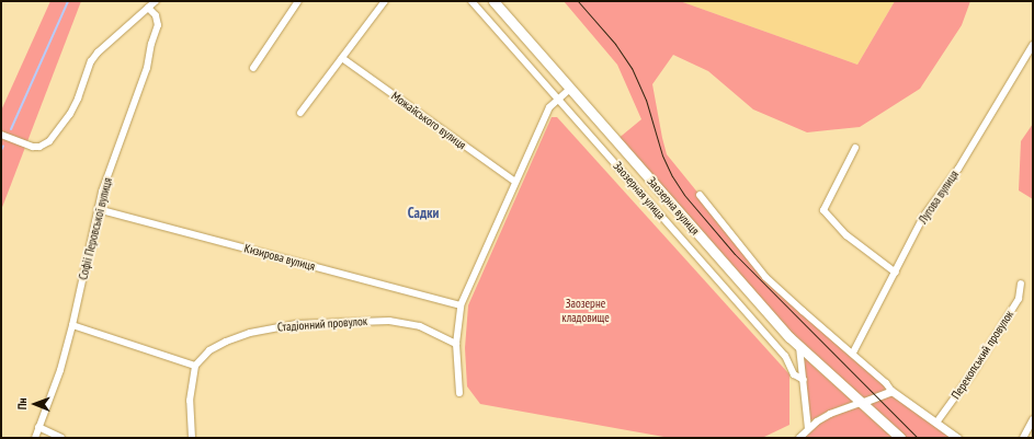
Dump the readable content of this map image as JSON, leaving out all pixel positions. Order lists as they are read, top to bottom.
{
  "streets": {
    "main road": ["Заозерна вулиця"],
    "street": [
      "Можайського вулиця",
      "Заозерная улица",
      "Лугова вулиця",
      "Софіі Перовської вулиця",
      "Кизирова вулиця",
      "Стадіонний провулок",
      "Перекопський провулок"
    ]
  },
  "crossings": [
    ["Софіі Перовської вулиця", "Кизирова вулиця"]
  ],
  "districts": ["Садки"],
  "parks": ["Заозерне кладовище"],
  "north": "left"
}
